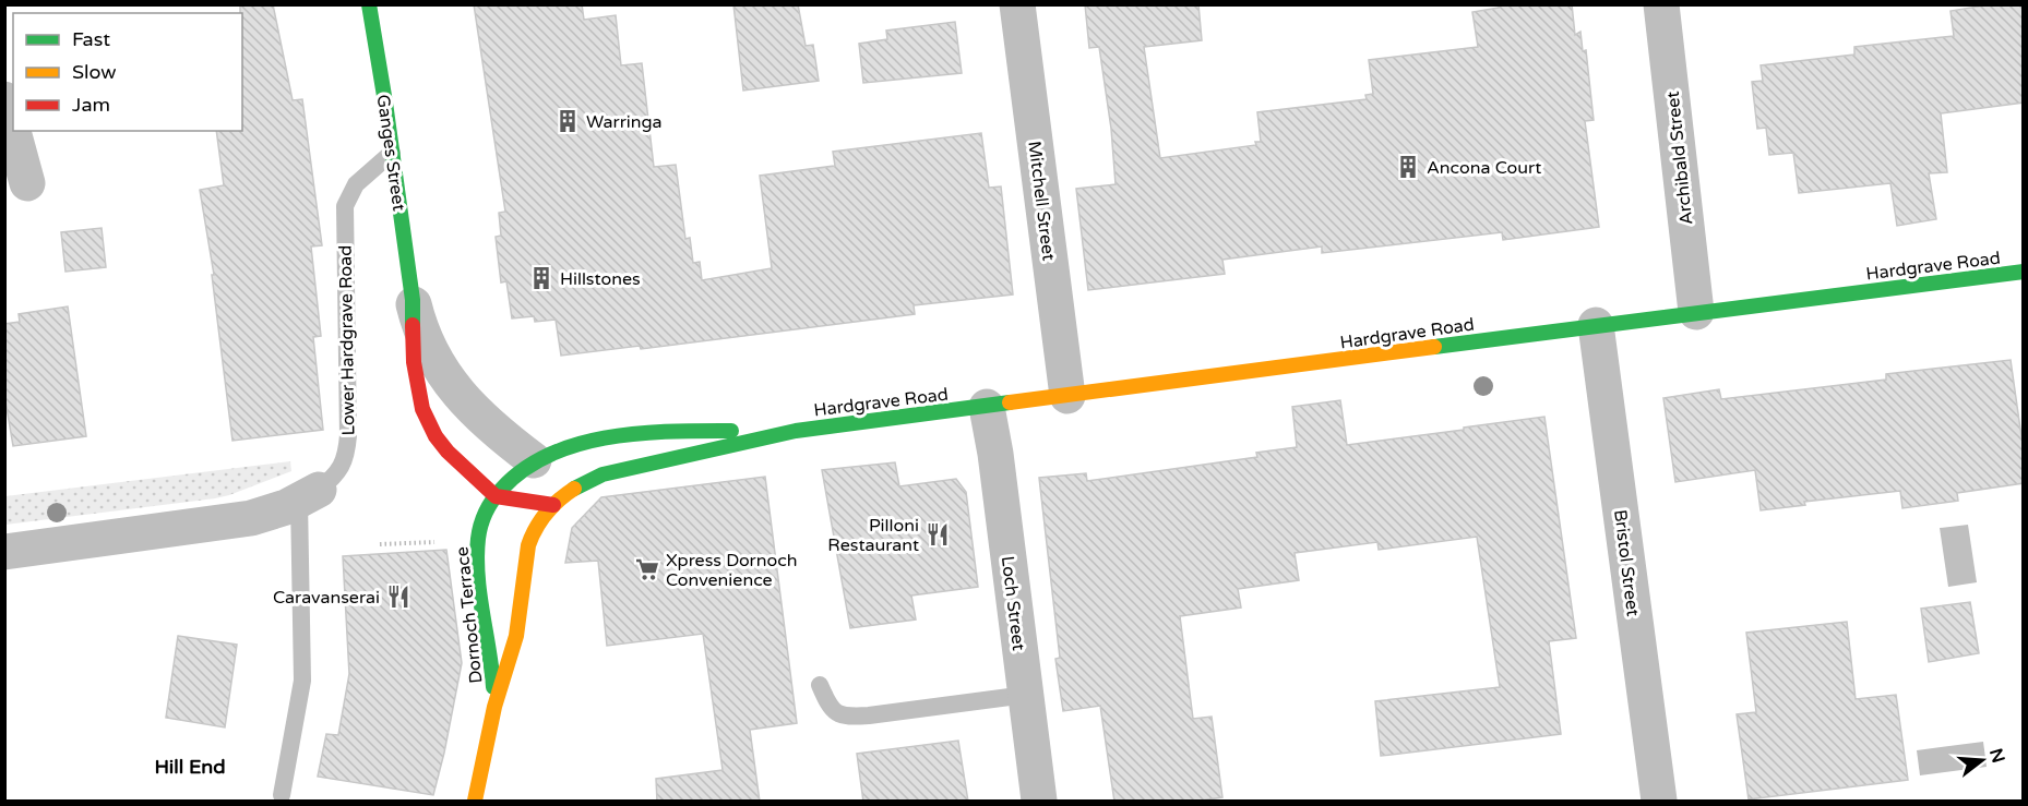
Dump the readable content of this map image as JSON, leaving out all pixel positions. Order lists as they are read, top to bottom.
{
  "streets": {
    "street": [
      "Ganges Street",
      "Archibald Street",
      "Mitchell Street",
      "Hardgrave Road",
      "Lower Hardgrave Road",
      "Bristol Street",
      "Loch Street",
      "Dornoch Terrace"
    ]
  },
  "crossings": [
    ["Ganges Street", "Hardgrave Road"],
    ["Ganges Street", "Lower Hardgrave Road"],
    ["Ganges Street", "Dornoch Terrace"],
    ["Archibald Street", "Hardgrave Road"],
    ["Mitchell Street", "Hardgrave Road"],
    ["Hardgrave Road", "Bristol Street"],
    ["Hardgrave Road", "Loch Street"],
    ["Hardgrave Road", "Dornoch Terrace"]
  ],
  "districts": ["Hill End"],
  "places": {
    "building": ["Warringa", "Ancona Court", "Hillstones"],
    "restaurant": ["Pilloni Restaurant", "Caravanserai"],
    "supermarket": ["Xpress Dornoch Convenience"]
  },
  "legend": ["Fast", "Slow", "Jam"],
  "north": "right"
}
